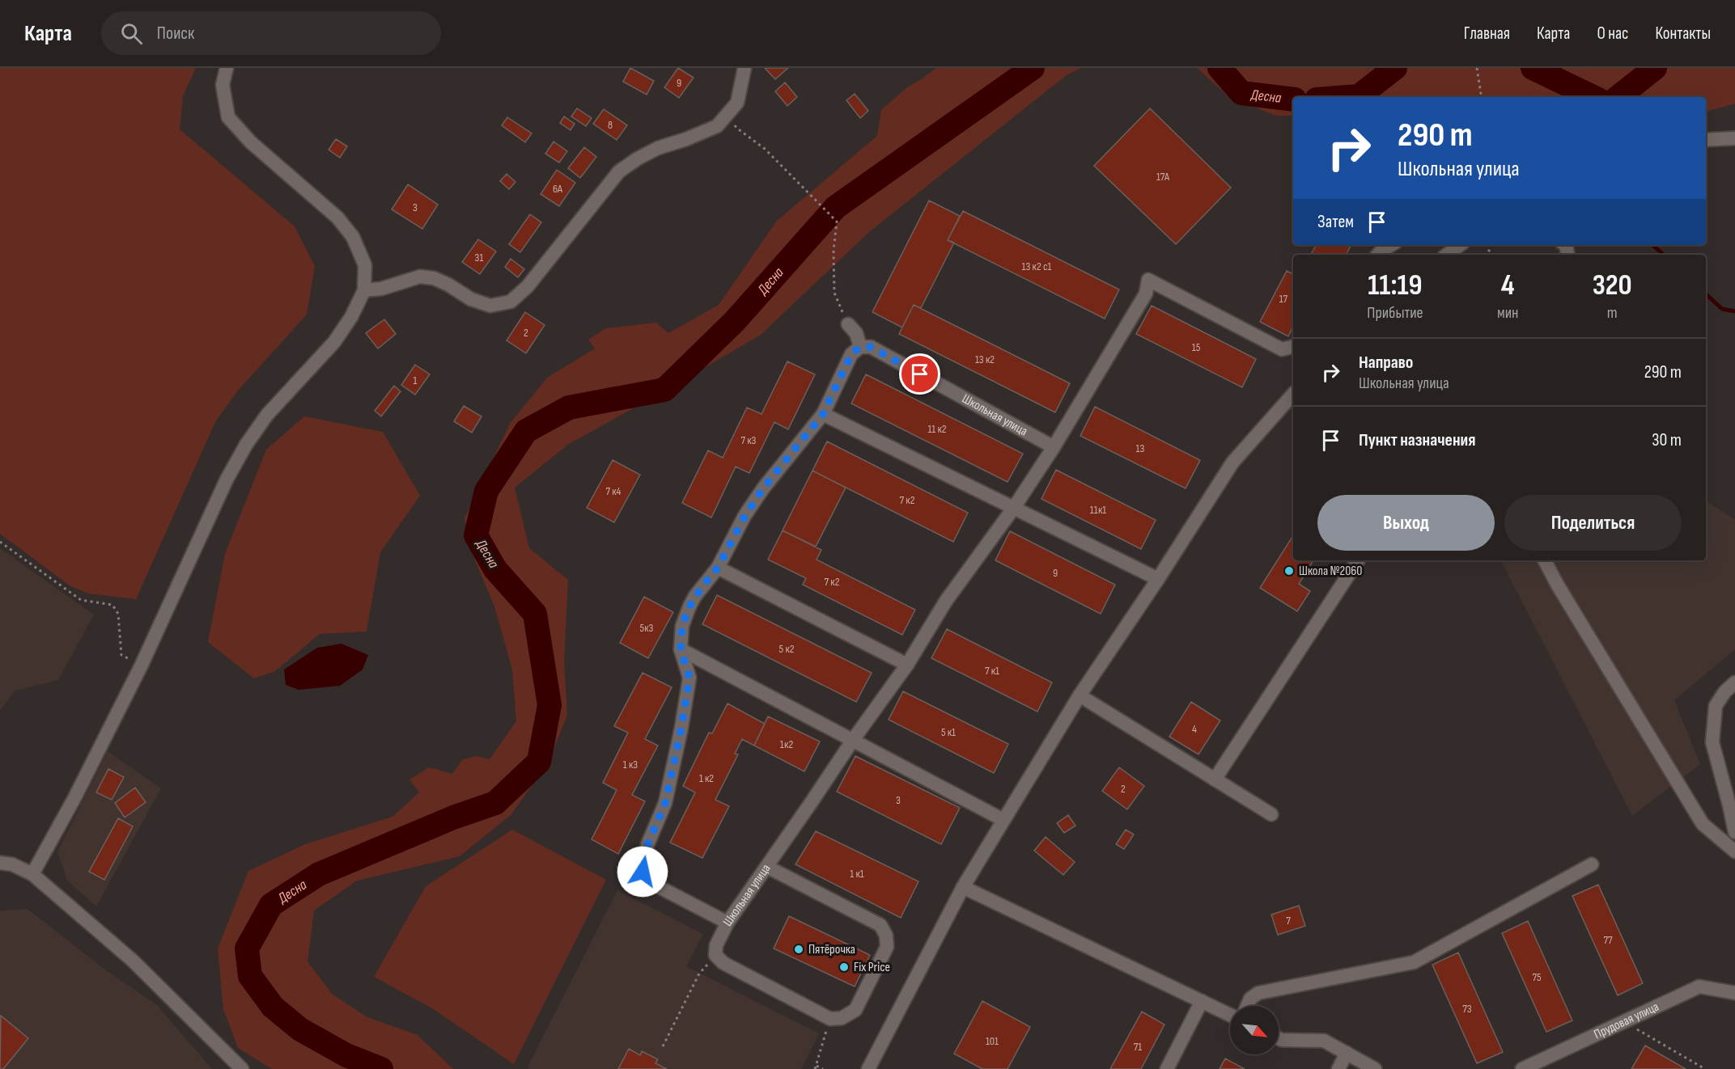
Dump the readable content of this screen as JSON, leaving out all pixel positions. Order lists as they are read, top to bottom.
{
  "streets": {
    "street": ["Школьная улица", "Прудовая улица"]
  },
  "water": ["Десна"],
  "places": ["Школа №2060", "Пятёрочка", "Fix Price"],
  "house_numbers": [
    "9",
    "8",
    "17А",
    "6А",
    "3",
    "31",
    "13 к2 с1",
    "17",
    "2",
    "15",
    "13 к2",
    "1",
    "11 к2",
    "7 к3",
    "13",
    "7 к4",
    "7 к2",
    "11к1",
    "9",
    "7 к2",
    "5к3",
    "5 к2",
    "7 к1",
    "4",
    "5 к1",
    "1к2",
    "1 к3",
    "1 к2",
    "2",
    "3",
    "1 к1",
    "7",
    "77",
    "75",
    "73",
    "101",
    "71"
  ],
  "north": "bottom right",
  "page": {
    "header": "Карта",
    "search": "Поиск",
    "nav": [
      "Главная",
      "Карта",
      "О нас",
      "Контакты"
    ],
    "turn": ["290 m", "Школьная улица"],
    "then": "Затем",
    "eta": [
      "11:19",
      "Прибытие",
      "4",
      "мин",
      "320",
      "m"
    ],
    "list": [
      {
        "name": "Направо",
        "note": "Школьная улица",
        "value": "290 m"
      },
      {
        "name": "Пункт назначения",
        "value": "30 m"
      }
    ],
    "buttons": ["Выход", "Поделиться"]
  }
}
